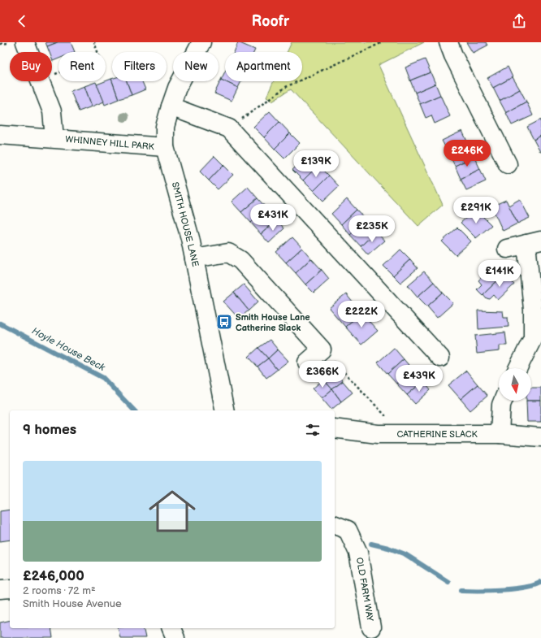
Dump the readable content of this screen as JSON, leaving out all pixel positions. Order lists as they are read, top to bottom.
{
  "streets": {
    "street": [
      "WHINNEY HILL PARK",
      "SMITH HOUSE LANE",
      "CATHERINE SLACK",
      "OLD FARM WAY"
    ]
  },
  "crossings": [
    ["WHINNEY HILL PARK", "SMITH HOUSE LANE"]
  ],
  "water": ["Hoyle House Beck"],
  "places": {
    "bus stop": ["Smith House Lane Catherine Slack"]
  },
  "north": "bottom",
  "page": {
    "header": "Roofr",
    "chip": [
      "Buy",
      "Rent",
      "Filters",
      "New",
      "Apartment"
    ],
    "price": [
      "£246K",
      "£139K",
      "£291K",
      "£431K",
      "£235K",
      "£141K",
      "£222K",
      "£366K",
      "£439K"
    ],
    "heading": "9 homes",
    "list": [
      {
        "name": "£246,000",
        "note": "2 rooms · 72 m² · Smith House Avenue"
      }
    ]
  }
}
